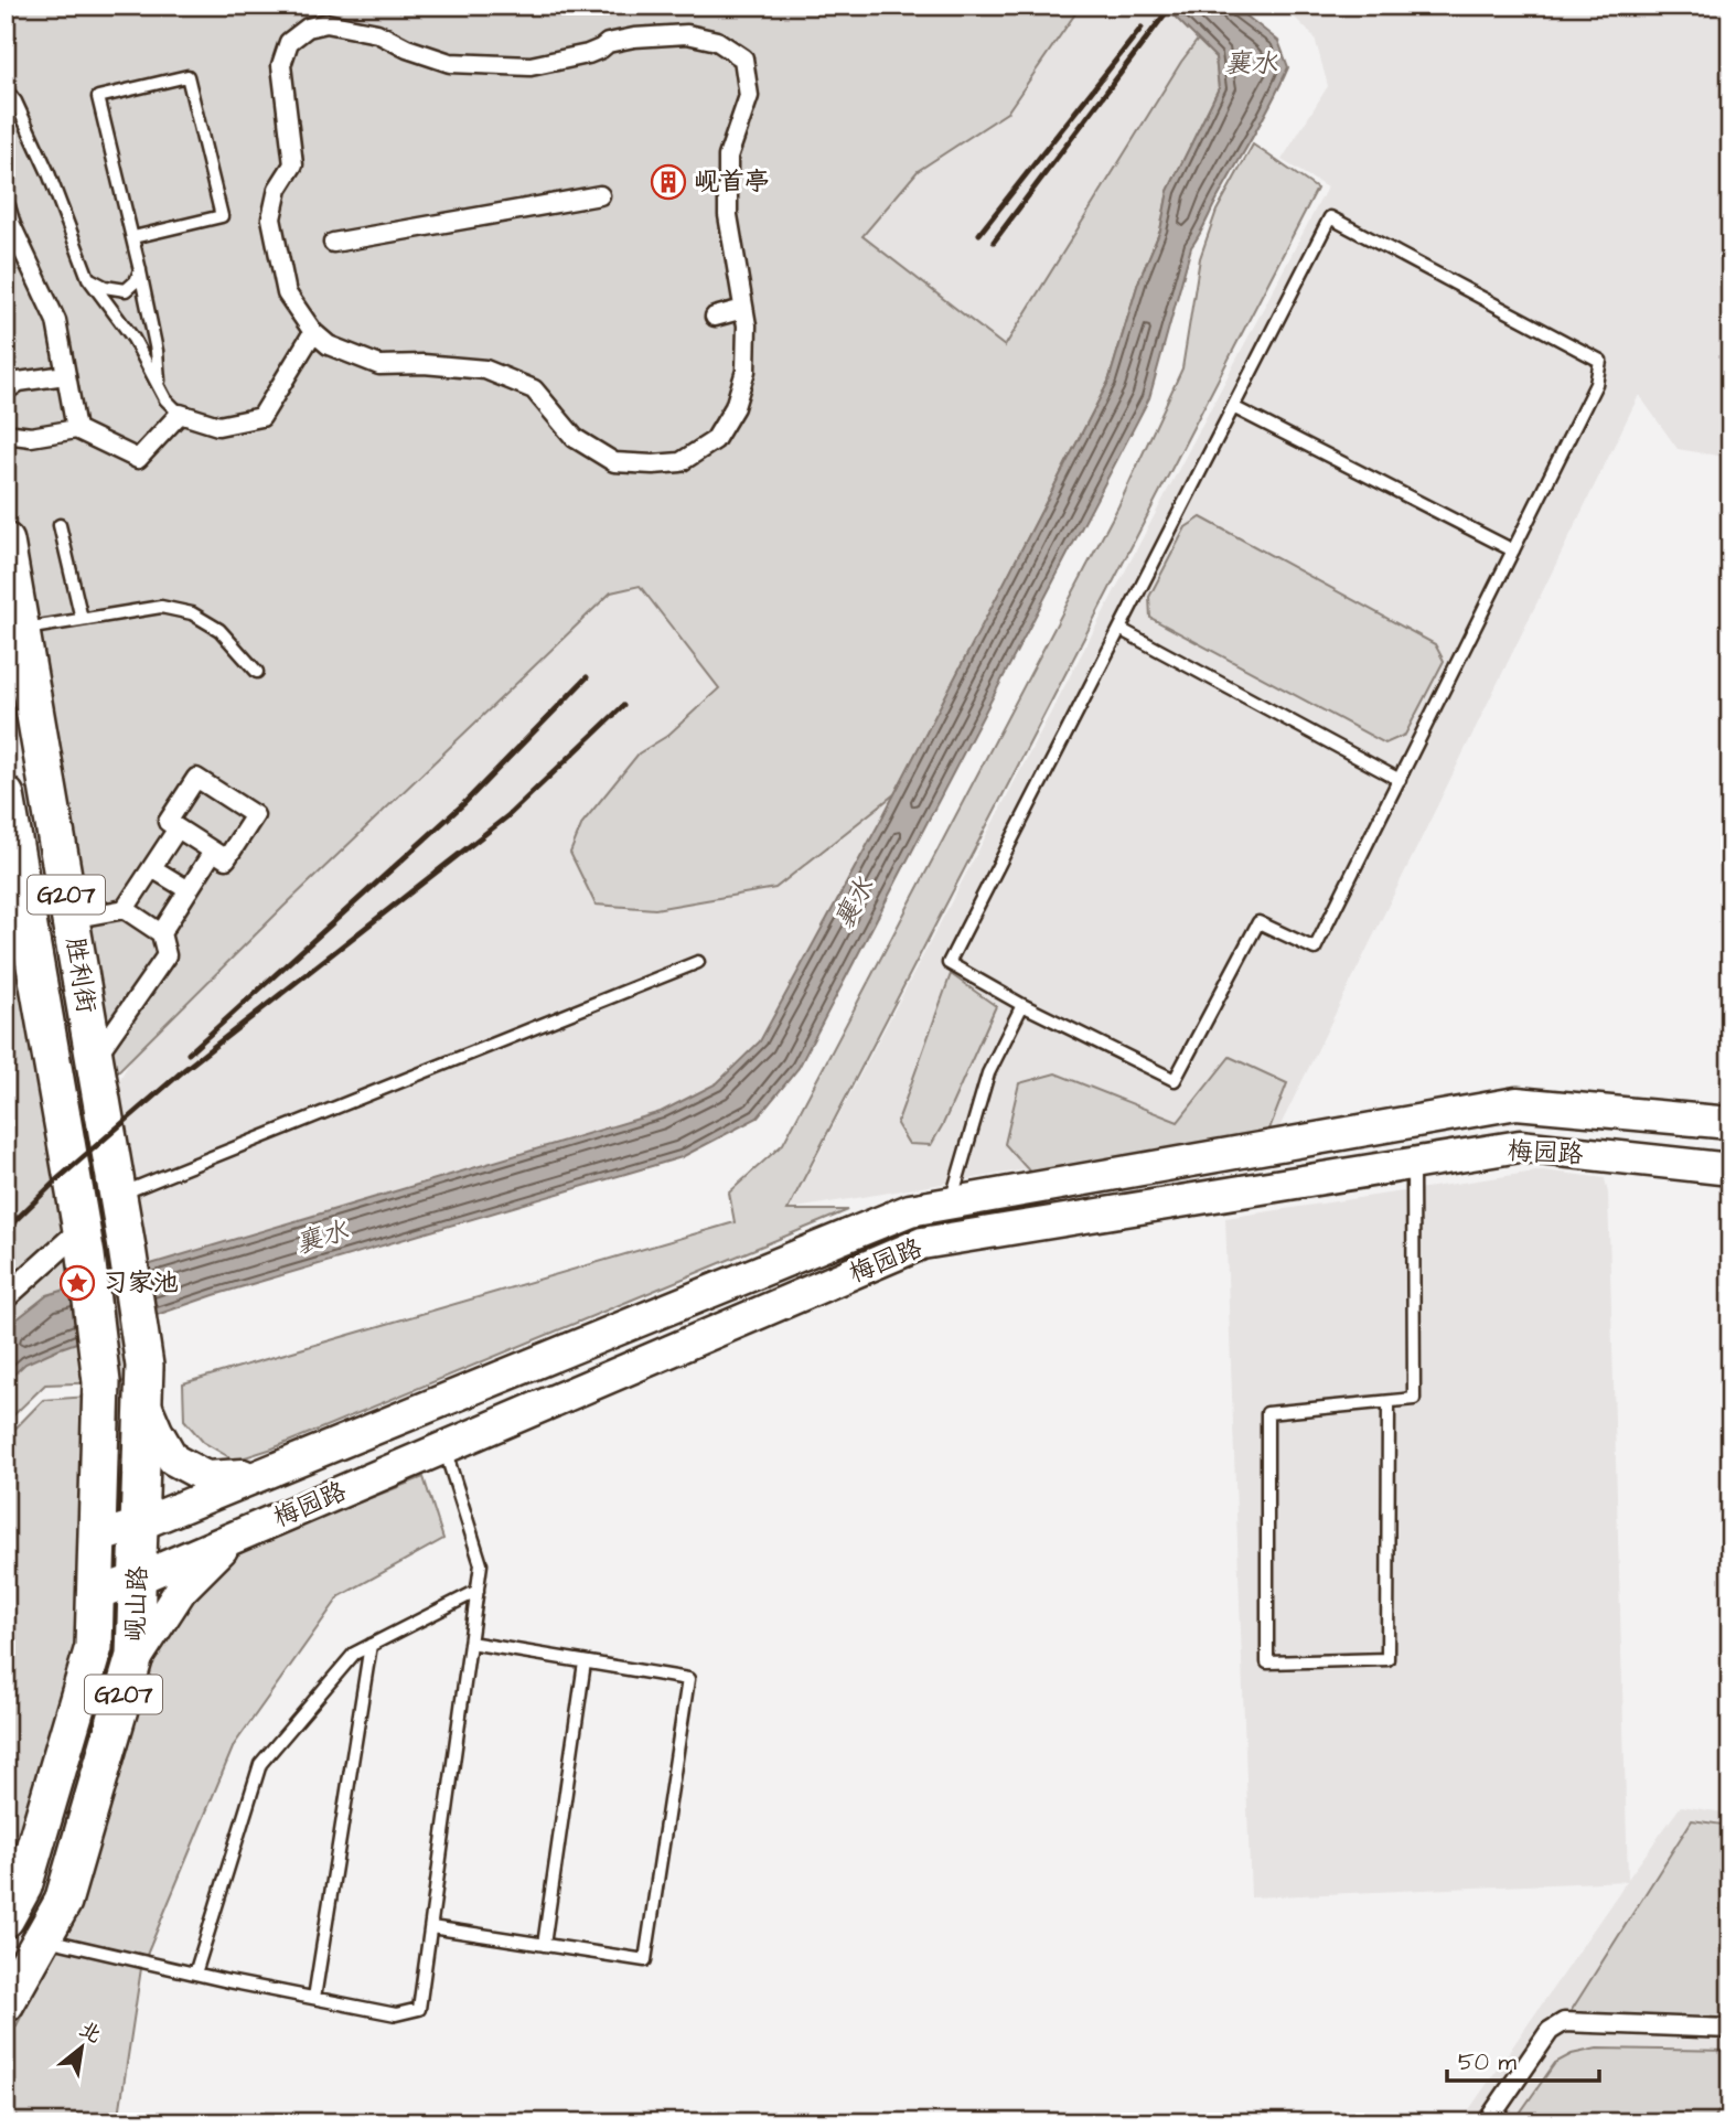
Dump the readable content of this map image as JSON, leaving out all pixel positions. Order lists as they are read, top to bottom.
{
  "streets": {
    "highway": ["G207", "胜利街", "岘山路"],
    "main road": ["梅园路"]
  },
  "crossings": [
    ["胜利街", "岘山路"],
    ["梅园路", "岘山路"]
  ],
  "water": ["襄水"],
  "places": {
    "building": ["岘首亭"],
    "place": ["习家池"]
  },
  "scale_bar": "50 m",
  "north": "top right"
}
